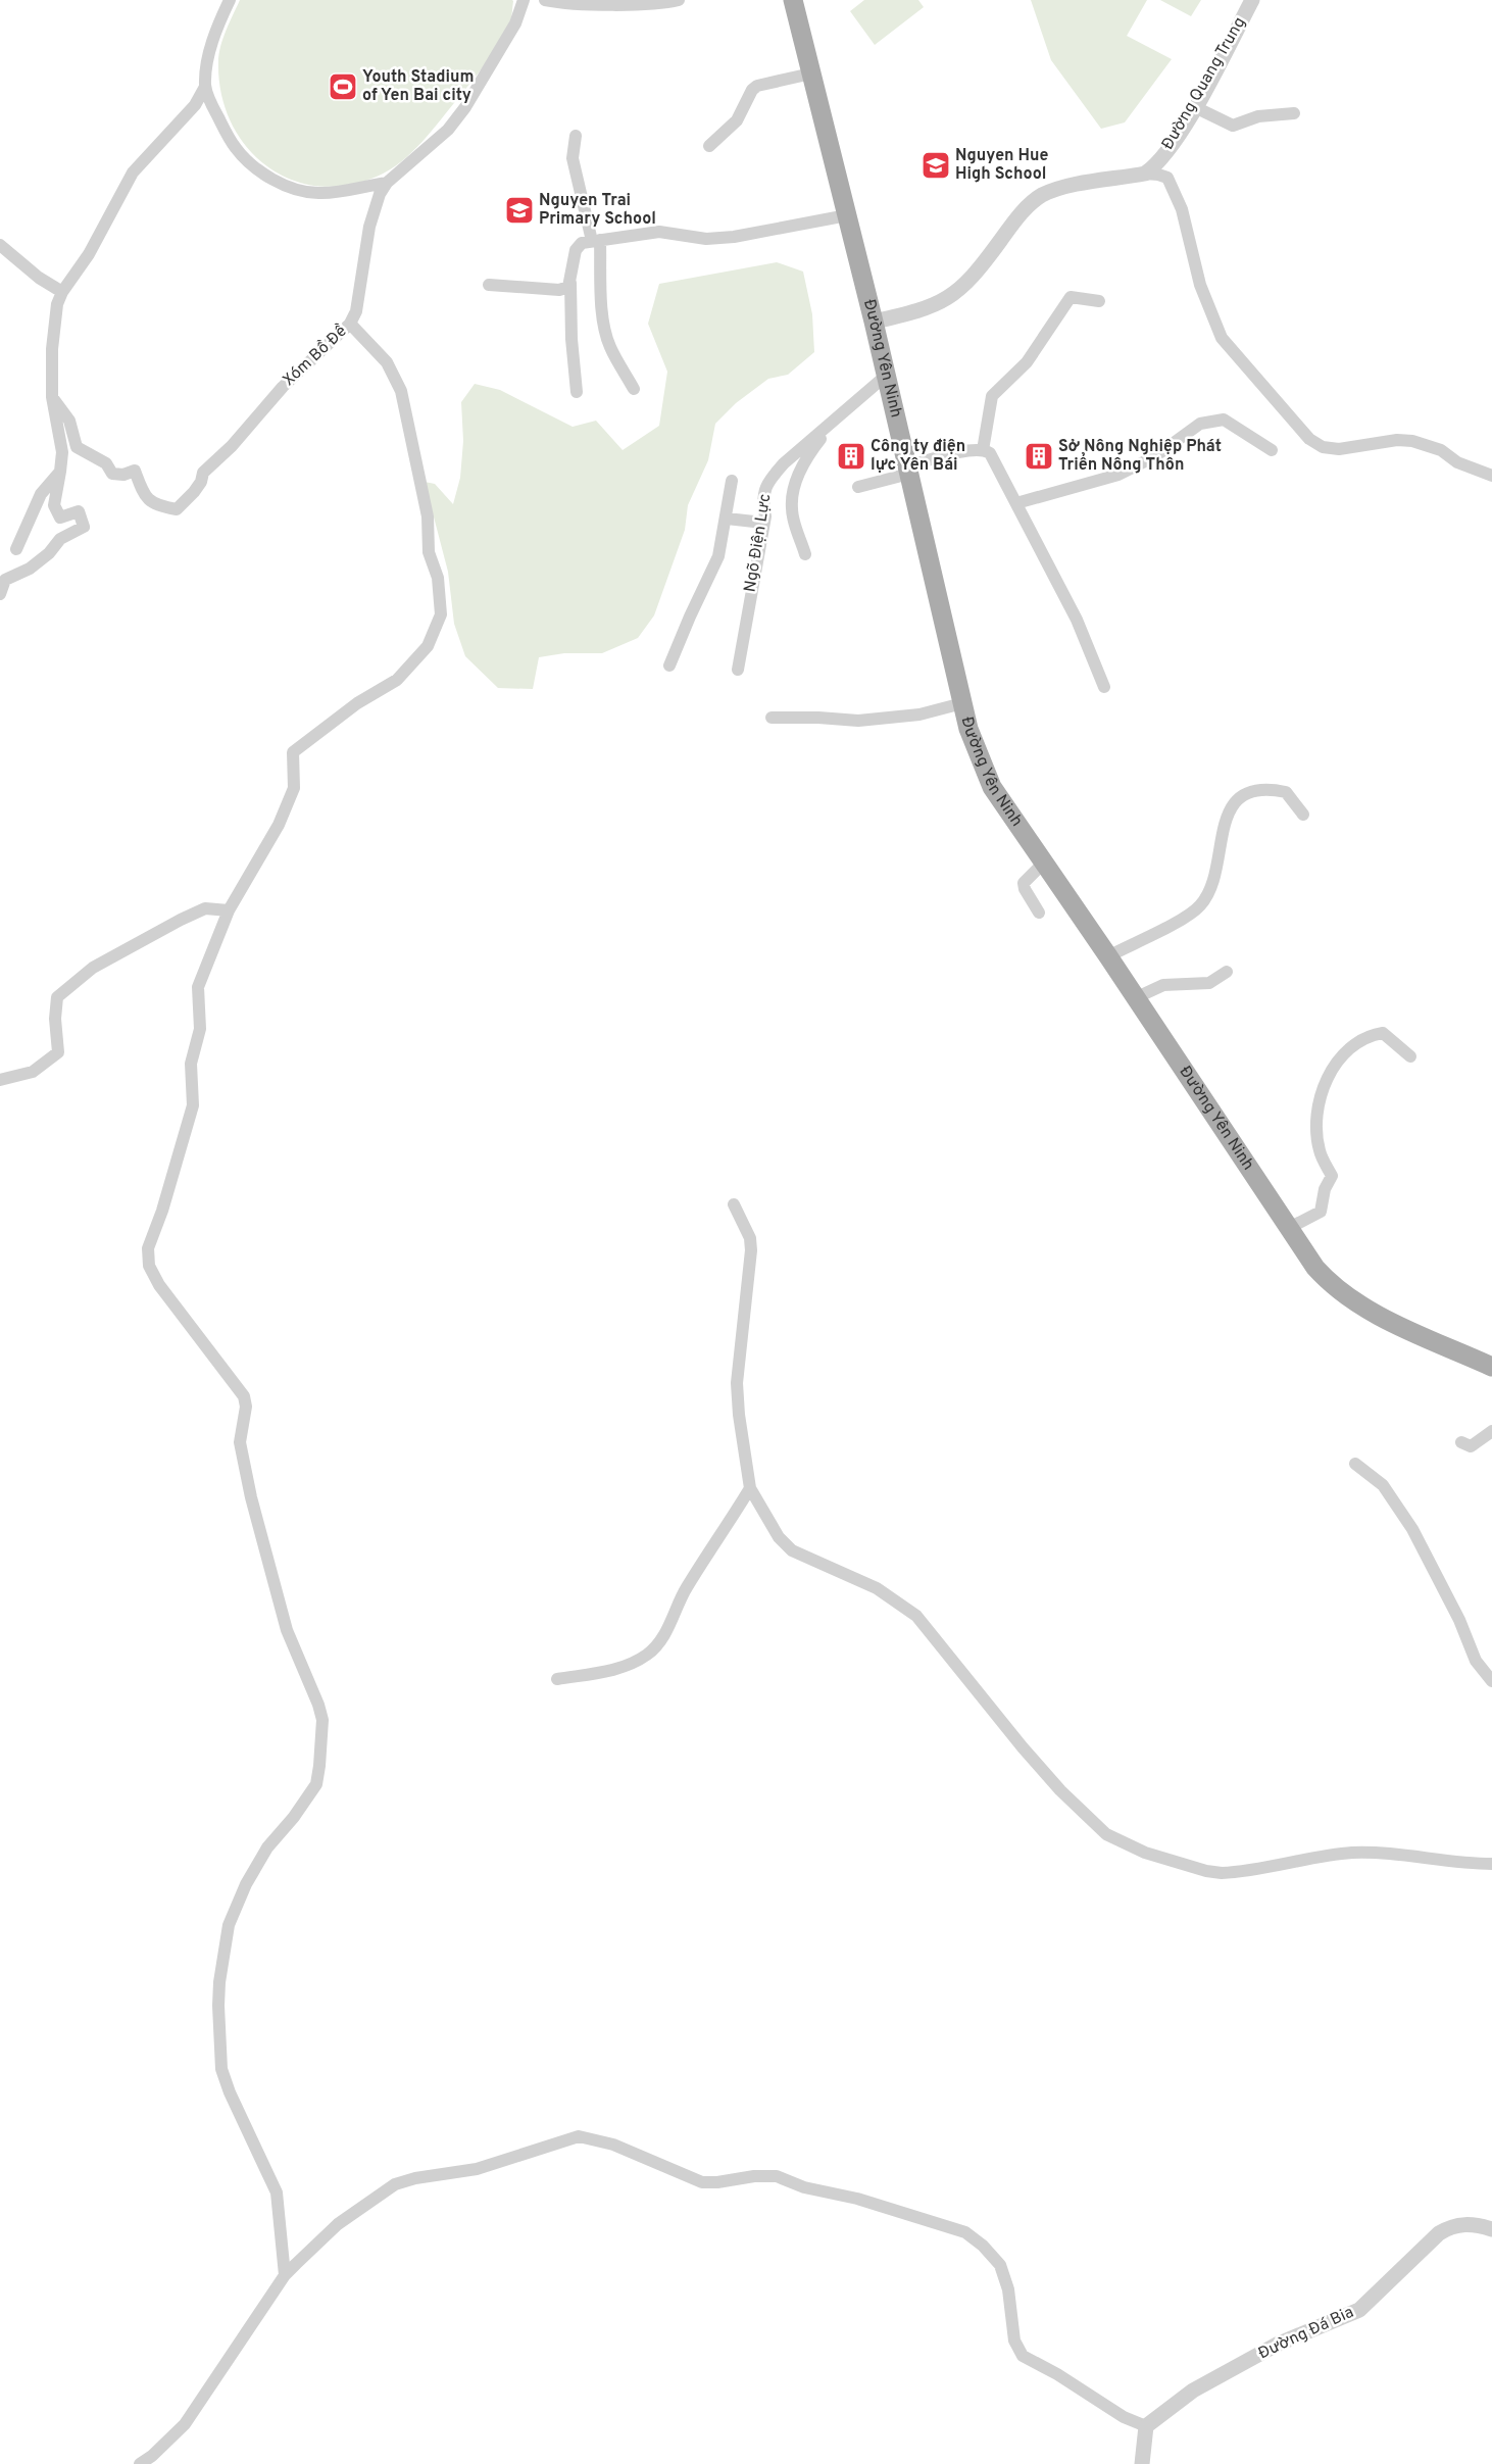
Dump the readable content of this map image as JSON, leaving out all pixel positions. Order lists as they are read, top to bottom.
{
  "streets": {
    "main road": ["Đường Yên Ninh"],
    "street": [
      "Đường Quang Trung",
      "Xóm Bồ Đề",
      "Ngõ Điện Lực",
      "Đường Đá Bia"
    ]
  },
  "crossings": [
    ["Đường Yên Ninh", "Ngõ Điện Lực"]
  ],
  "places": {
    "sports": ["Youth Stadium of Yen Bai city"],
    "school or university": ["Nguyen Hue High School", "Nguyen Trai Primary School"],
    "building": ["Công ty điện lực Yên Bái", "Sở Nông Nghiệp Phát Triển Nông Thôn"]
  }
}
